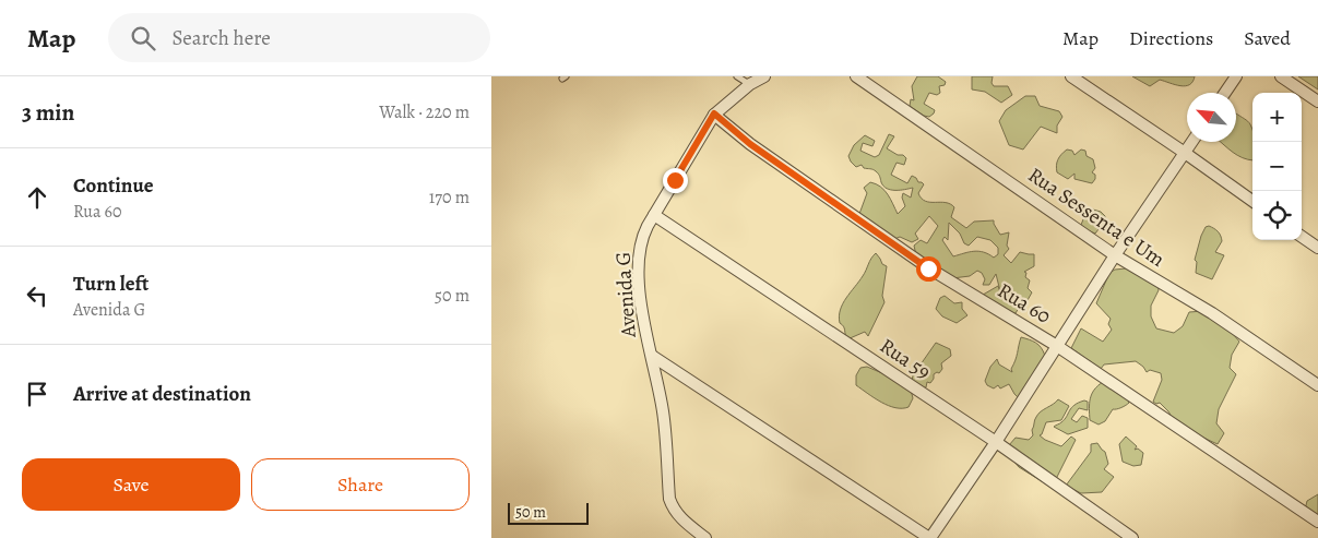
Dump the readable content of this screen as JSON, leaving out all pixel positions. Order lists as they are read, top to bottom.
{
  "streets": {
    "street": [
      "Rua Sessenta e Um",
      "Avenida G",
      "Rua 60",
      "Rua 59"
    ]
  },
  "crossings": [
    ["Avenida G", "Rua 60"],
    ["Avenida G", "Rua 59"]
  ],
  "scale_bar": "50 m",
  "north": "top left",
  "page": {
    "header": "Map",
    "search": "Search here",
    "nav": ["Map", "Directions", "Saved"],
    "heading": ["3 min", "Walk · 220 m"],
    "map_buttons": ["+", "−"],
    "list": [
      ["Continue", "Rua 60", "170 m"],
      ["Turn left", "Avenida G", "50 m"],
      "Arrive at destination"
    ],
    "buttons": ["Save", "Share"],
    "scale": "50 m"
  }
}
